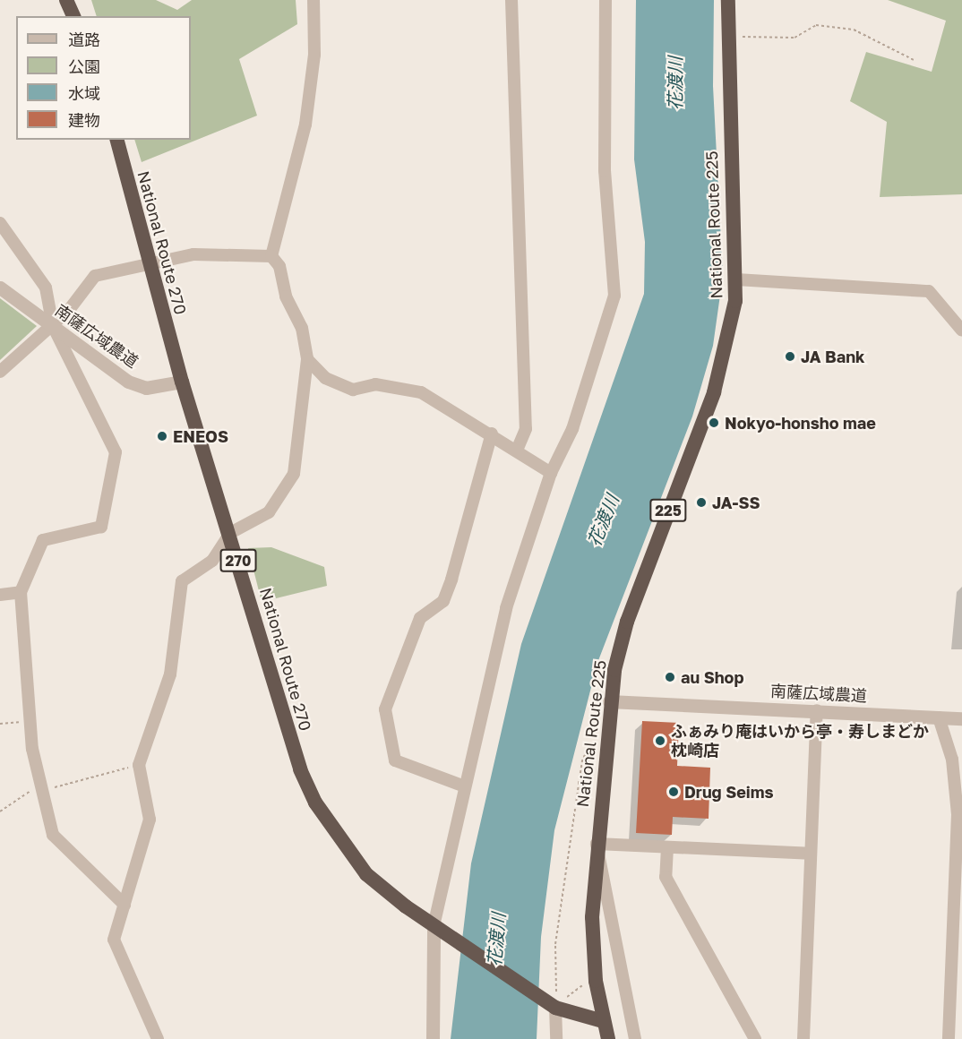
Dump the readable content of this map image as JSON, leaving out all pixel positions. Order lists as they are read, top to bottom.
{
  "streets": {
    "highway": [
      "National Route 225",
      "National Route 270",
      "225",
      "270"
    ],
    "street": ["南薩広域農道"]
  },
  "crossings": [
    ["National Route 225", "National Route 270"],
    ["National Route 225", "南薩広域農道"],
    ["National Route 270", "南薩広域農道"]
  ],
  "water": ["花渡川"],
  "places": [
    "JA Bank",
    "Nokyo-honsho mae",
    "ENEOS",
    "JA-SS",
    "au Shop",
    "ふぁみり庵はいから亭・寿しまどか 枕崎店",
    "Drug Seims"
  ],
  "legend": [
    "道路",
    "公園",
    "水域",
    "建物"
  ]
}
